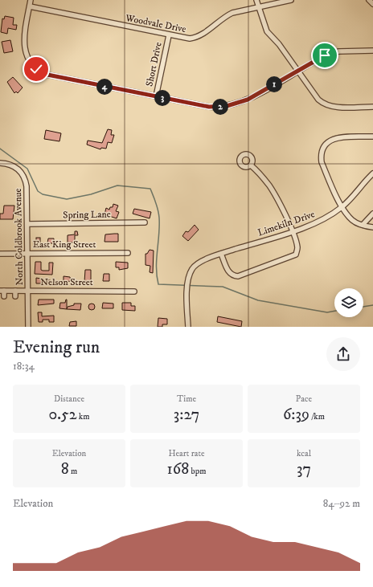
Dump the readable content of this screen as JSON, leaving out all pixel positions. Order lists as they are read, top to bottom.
{
  "streets": {
    "street": [
      "Woodvale Drive",
      "Short Drive",
      "Spring Lane",
      "Limekiln Drive",
      "North Coldbrook Avenue",
      "East King Street",
      "Nelson Street"
    ]
  },
  "crossings": [
    ["Woodvale Drive", "Short Drive"],
    ["Spring Lane", "North Coldbrook Avenue"],
    ["North Coldbrook Avenue", "East King Street"],
    ["North Coldbrook Avenue", "Nelson Street"]
  ],
  "page": {
    "pins": [
      "1",
      "4",
      "3",
      "2"
    ],
    "heading": ["Evening run", "18:34"],
    "stats": [
      ["Distance", "0.52 km"],
      ["Time", "3:27"],
      ["Pace", "6:39 /km"],
      ["Elevation", "8 m"],
      ["Heart rate", "168 bpm"],
      ["kcal", "37"]
    ],
    "chart": ["Elevation", "84–92 m"]
  }
}
